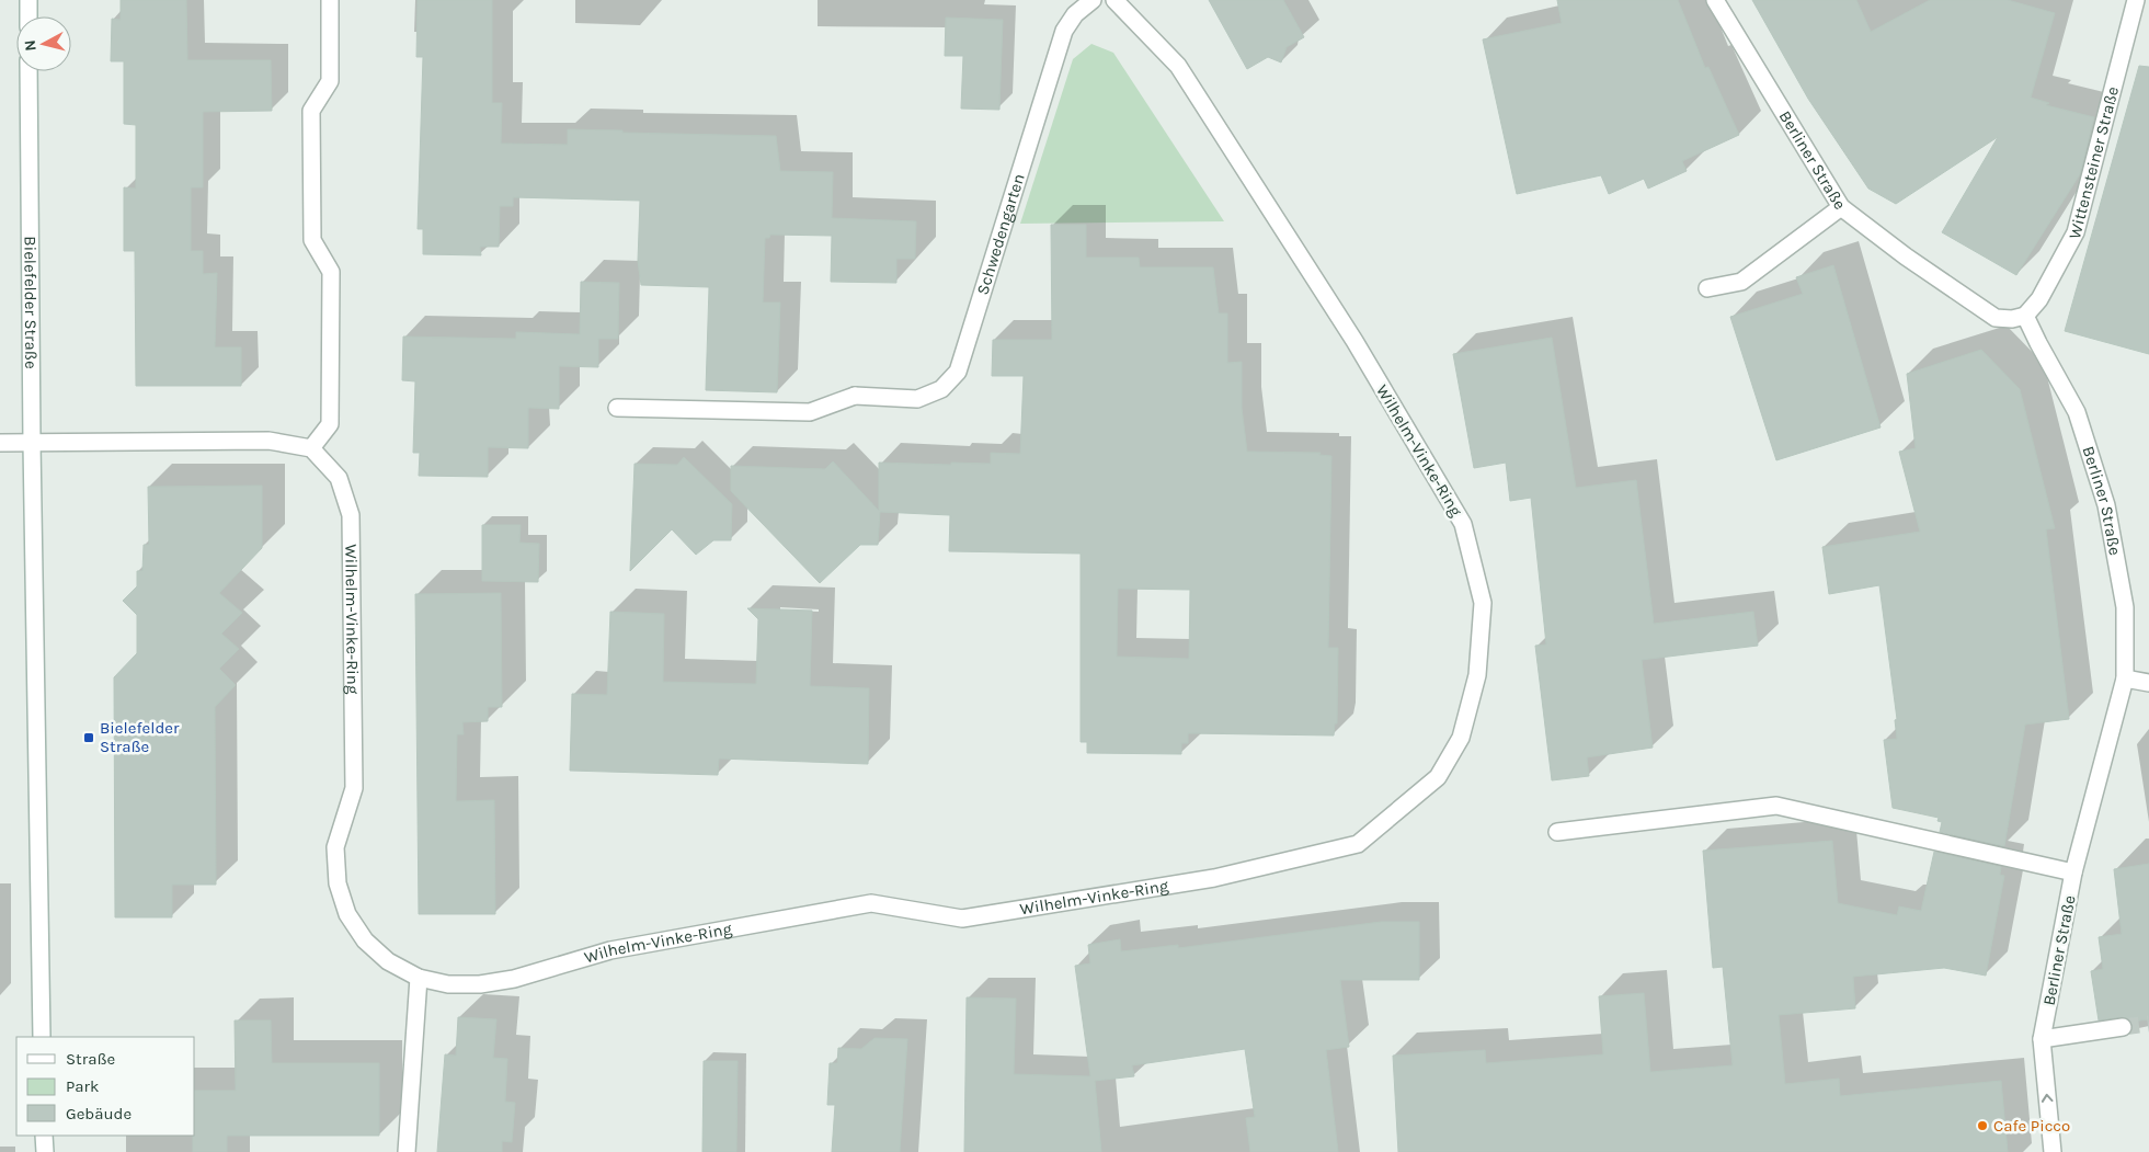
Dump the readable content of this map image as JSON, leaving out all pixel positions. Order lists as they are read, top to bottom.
{
  "streets": {
    "street": [
      "Berliner Straße",
      "Wittensteiner Straße",
      "Schwedengarten",
      "Bielefelder Straße",
      "Wilhelm-Vinke-Ring"
    ]
  },
  "crossings": [
    ["Berliner Straße", "Wittensteiner Straße"]
  ],
  "places": {
    "transit": ["Bielefelder Straße"],
    "other": ["Cafe Picco"]
  },
  "legend": ["Straße", "Park", "Gebäude"],
  "north": "left"
}
